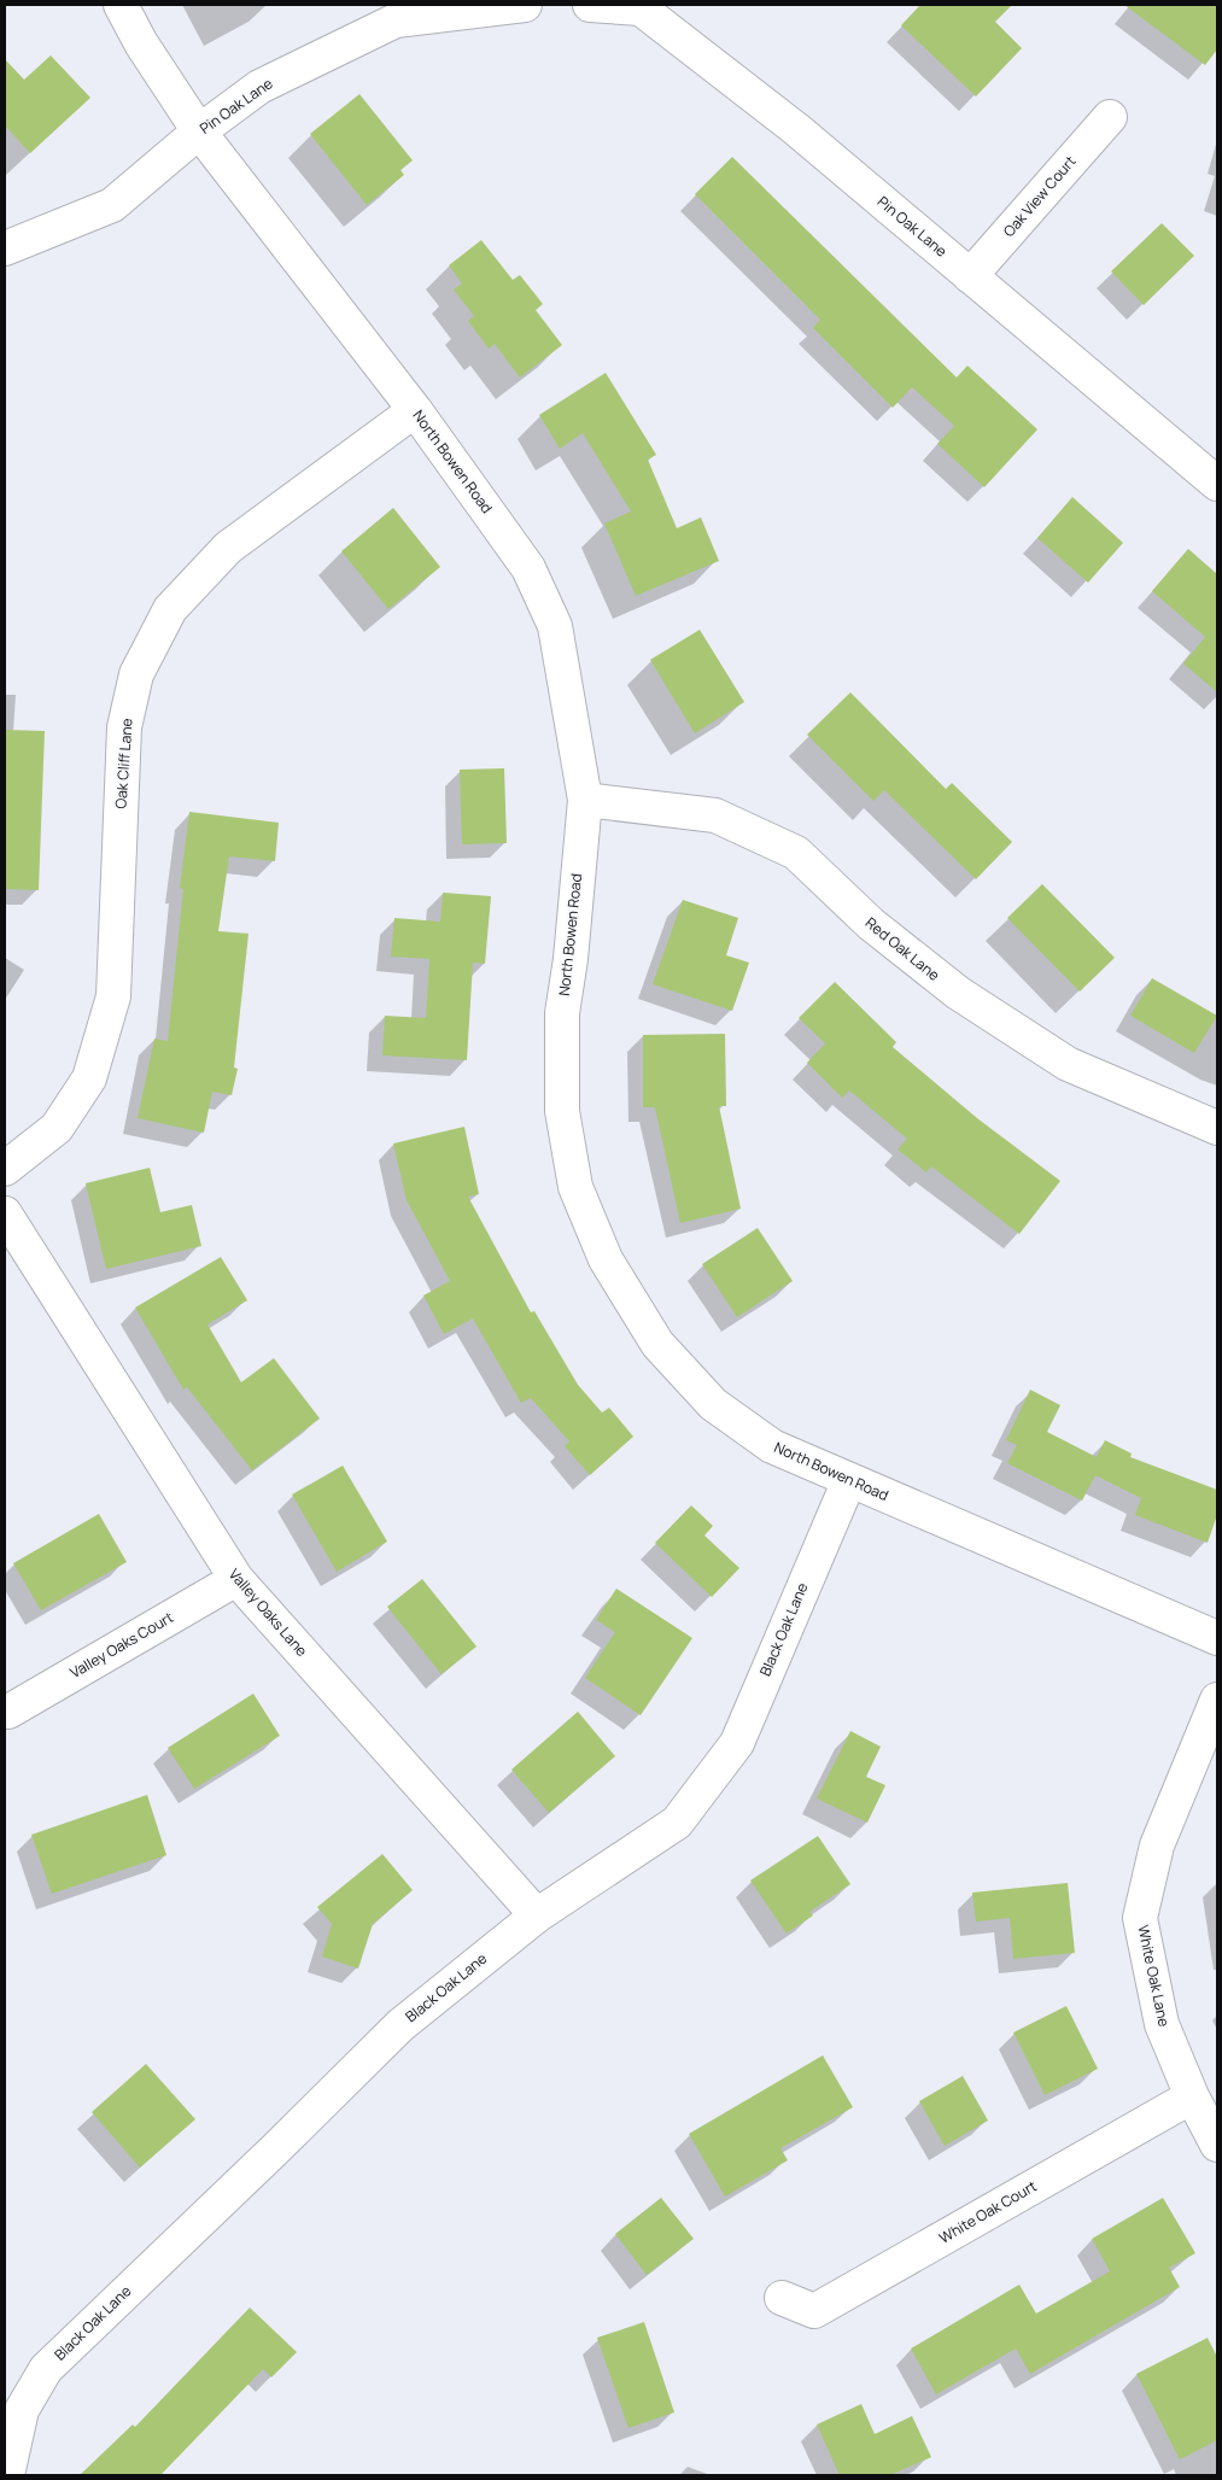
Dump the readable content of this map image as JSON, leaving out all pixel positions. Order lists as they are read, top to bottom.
{
  "streets": {
    "street": [
      "Pin Oak Lane",
      "Oak View Court",
      "North Bowen Road",
      "Oak Cliff Lane",
      "Red Oak Lane",
      "Valley Oaks Lane",
      "Black Oak Lane",
      "Valley Oaks Court",
      "White Oak Lane",
      "White Oak Court"
    ]
  },
  "crossings": [
    ["Pin Oak Lane", "Oak View Court"],
    ["Pin Oak Lane", "North Bowen Road"],
    ["North Bowen Road", "Oak Cliff Lane"],
    ["North Bowen Road", "Red Oak Lane"],
    ["North Bowen Road", "Black Oak Lane"],
    ["Valley Oaks Lane", "Black Oak Lane"],
    ["Valley Oaks Lane", "Valley Oaks Court"],
    ["White Oak Lane", "White Oak Court"]
  ]
}
